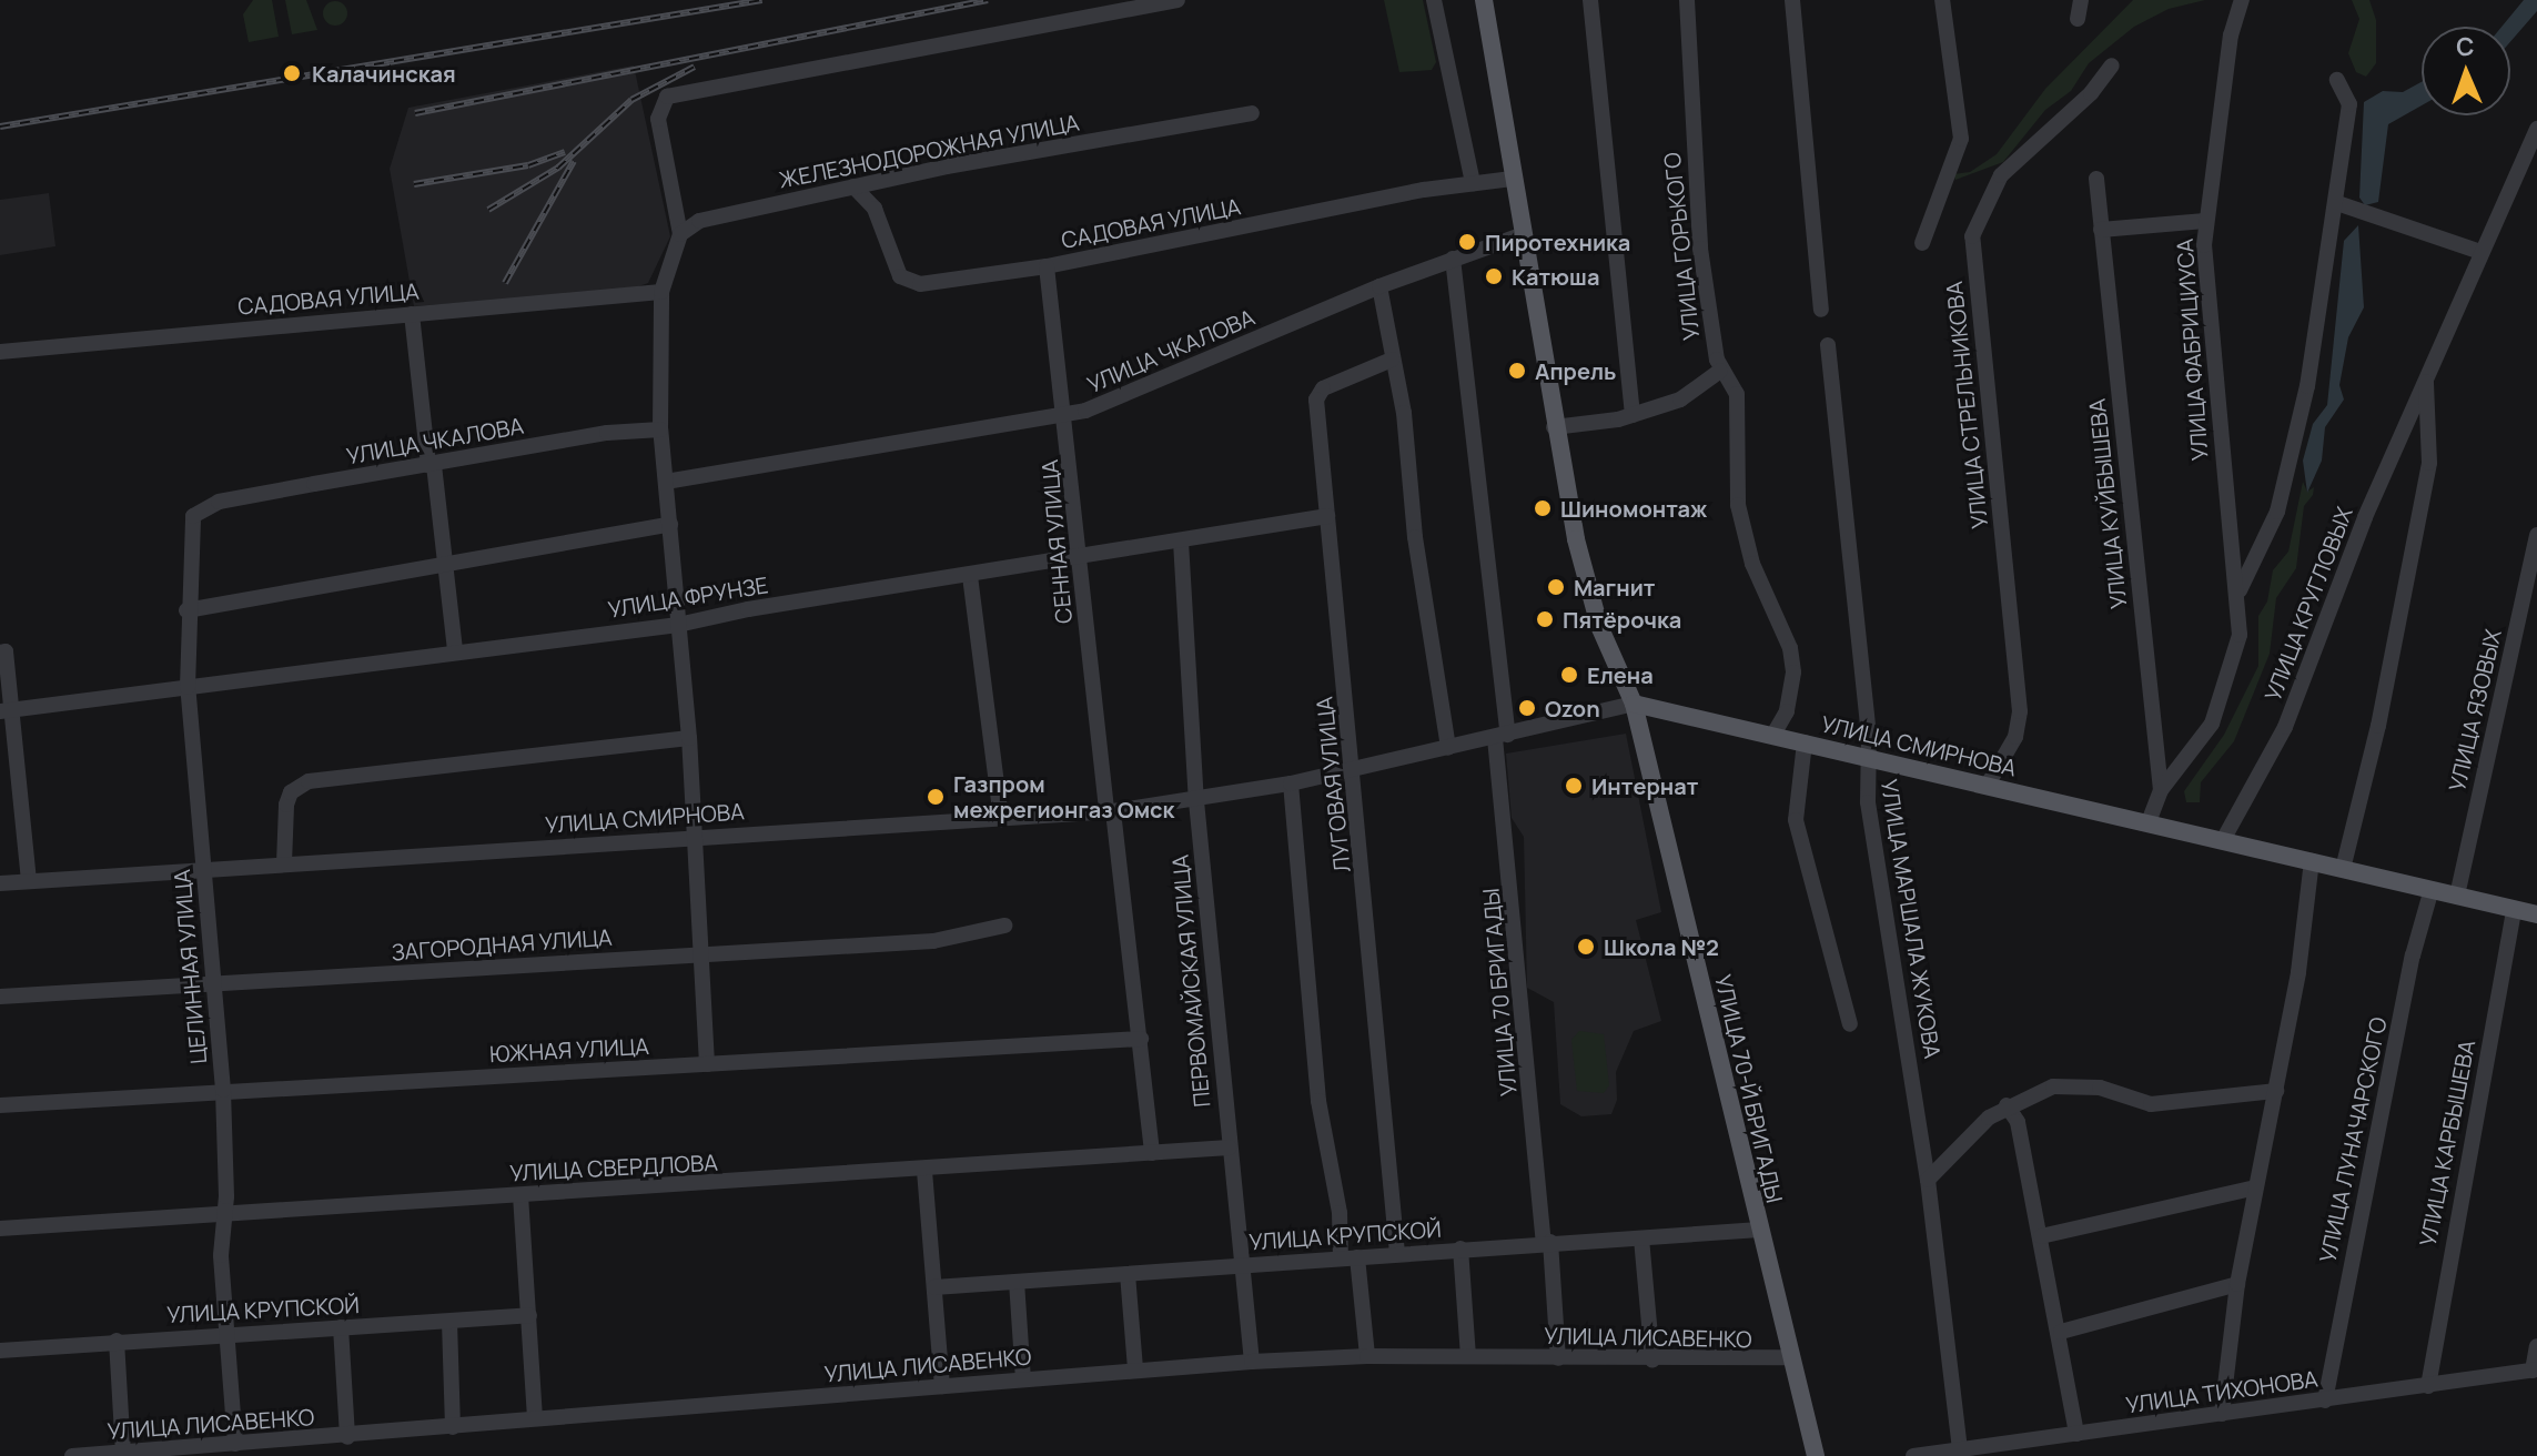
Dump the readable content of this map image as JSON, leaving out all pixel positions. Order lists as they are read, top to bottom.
{
  "streets": {
    "main road": ["УЛИЦА СМИРНОВА", "УЛИЦА 70-Й БРИГАДЫ"],
    "street": [
      "ЖЕЛЕЗНОДОРОЖНАЯ УЛИЦА",
      "САДОВАЯ УЛИЦА",
      "УЛИЦА ГОРЬКОГО",
      "УЛИЦА ФАБРИЦИУСА",
      "УЛИЦА ЧКАЛОВА",
      "УЛИЦА СТРЕЛЬНИКОВА",
      "УЛИЦА КУЙБЫШЕВА",
      "СЕННАЯ УЛИЦА",
      "УЛИЦА ФРУНЗЕ",
      "УЛИЦА КРУГЛОВЫХ",
      "УЛИЦА ЯЗОВЫХ",
      "ЛУГОВАЯ УЛИЦА",
      "УЛИЦА МАРШАЛА ЖУКОВА",
      "ЗАГОРОДНАЯ УЛИЦА",
      "ЦЕЛИННАЯ УЛИЦА",
      "ПЕРВОМАЙСКАЯ УЛИЦА",
      "УЛИЦА 70 БРИГАДЫ",
      "ЮЖНАЯ УЛИЦА",
      "УЛИЦА ЛУНАЧАРСКОГО",
      "УЛИЦА КАРБЫШЕВА",
      "УЛИЦА СВЕРДЛОВА",
      "УЛИЦА КРУПСКОЙ",
      "УЛИЦА ЛИСАВЕНКО",
      "УЛИЦА ТИХОНОВА"
    ]
  },
  "crossings": [
    ["ЖЕЛЕЗНОДОРОЖНАЯ УЛИЦА", "САДОВАЯ УЛИЦА"],
    ["САДОВАЯ УЛИЦА", "СЕННАЯ УЛИЦА"],
    ["САДОВАЯ УЛИЦА", "УЛИЦА 70-Й БРИГАДЫ"],
    ["УЛИЦА ГОРЬКОГО", "УЛИЦА СМИРНОВА"],
    ["УЛИЦА ФАБРИЦИУСА", "УЛИЦА КУЙБЫШЕВА"],
    ["УЛИЦА ЧКАЛОВА", "СЕННАЯ УЛИЦА"],
    ["УЛИЦА ЧКАЛОВА", "ЦЕЛИННАЯ УЛИЦА"],
    ["УЛИЦА ЧКАЛОВА", "УЛИЦА 70 БРИГАДЫ"],
    ["УЛИЦА ЧКАЛОВА", "УЛИЦА 70-Й БРИГАДЫ"],
    ["УЛИЦА СТРЕЛЬНИКОВА", "УЛИЦА СМИРНОВА"],
    ["УЛИЦА КУЙБЫШЕВА", "УЛИЦА СМИРНОВА"],
    ["СЕННАЯ УЛИЦА", "УЛИЦА ФРУНЗЕ"],
    ["СЕННАЯ УЛИЦА", "УЛИЦА СМИРНОВА"],
    ["СЕННАЯ УЛИЦА", "ЮЖНАЯ УЛИЦА"],
    ["СЕННАЯ УЛИЦА", "УЛИЦА СВЕРДЛОВА"],
    ["УЛИЦА ФРУНЗЕ", "ЛУГОВАЯ УЛИЦА"],
    ["УЛИЦА ФРУНЗЕ", "ЦЕЛИННАЯ УЛИЦА"],
    ["УЛИЦА ФРУНЗЕ", "ПЕРВОМАЙСКАЯ УЛИЦА"],
    ["УЛИЦА КРУГЛОВЫХ", "УЛИЦА СМИРНОВА"],
    ["УЛИЦА ЯЗОВЫХ", "УЛИЦА СМИРНОВА"],
    ["УЛИЦА СМИРНОВА", "ЛУГОВАЯ УЛИЦА"],
    ["УЛИЦА СМИРНОВА", "УЛИЦА МАРШАЛА ЖУКОВА"],
    ["УЛИЦА СМИРНОВА", "ЦЕЛИННАЯ УЛИЦА"],
    ["УЛИЦА СМИРНОВА", "ПЕРВОМАЙСКАЯ УЛИЦА"],
    ["УЛИЦА СМИРНОВА", "УЛИЦА 70 БРИГАДЫ"],
    ["УЛИЦА СМИРНОВА", "УЛИЦА 70-Й БРИГАДЫ"],
    ["УЛИЦА СМИРНОВА", "УЛИЦА ЛУНАЧАРСКОГО"],
    ["УЛИЦА СМИРНОВА", "УЛИЦА КАРБЫШЕВА"],
    ["ЛУГОВАЯ УЛИЦА", "УЛИЦА КРУПСКОЙ"],
    ["УЛИЦА МАРШАЛА ЖУКОВА", "УЛИЦА ТИХОНОВА"],
    ["ЗАГОРОДНАЯ УЛИЦА", "ЦЕЛИННАЯ УЛИЦА"],
    ["ЦЕЛИННАЯ УЛИЦА", "ЮЖНАЯ УЛИЦА"],
    ["ЦЕЛИННАЯ УЛИЦА", "УЛИЦА СВЕРДЛОВА"],
    ["ЦЕЛИННАЯ УЛИЦА", "УЛИЦА КРУПСКОЙ"],
    ["ЦЕЛИННАЯ УЛИЦА", "УЛИЦА ЛИСАВЕНКО"],
    ["ПЕРВОМАЙСКАЯ УЛИЦА", "УЛИЦА СВЕРДЛОВА"],
    ["ПЕРВОМАЙСКАЯ УЛИЦА", "УЛИЦА КРУПСКОЙ"],
    ["ПЕРВОМАЙСКАЯ УЛИЦА", "УЛИЦА ЛИСАВЕНКО"],
    ["УЛИЦА 70 БРИГАДЫ", "УЛИЦА КРУПСКОЙ"],
    ["УЛИЦА 70 БРИГАДЫ", "УЛИЦА ЛИСАВЕНКО"],
    ["УЛИЦА 70-Й БРИГАДЫ", "УЛИЦА КРУПСКОЙ"],
    ["УЛИЦА 70-Й БРИГАДЫ", "УЛИЦА ЛИСАВЕНКО"],
    ["УЛИЦА ЛУНАЧАРСКОГО", "УЛИЦА ТИХОНОВА"],
    ["УЛИЦА КАРБЫШЕВА", "УЛИЦА ТИХОНОВА"]
  ],
  "places": [
    "Калачинская",
    "Пиротехника",
    "Катюша",
    "Апрель",
    "Шиномонтаж",
    "Магнит",
    "Пятёрочка",
    "Елена",
    "Ozon",
    "Интернат",
    "Газпром межрегионгаз Омск",
    "Школа №2"
  ],
  "north": "top"
}
